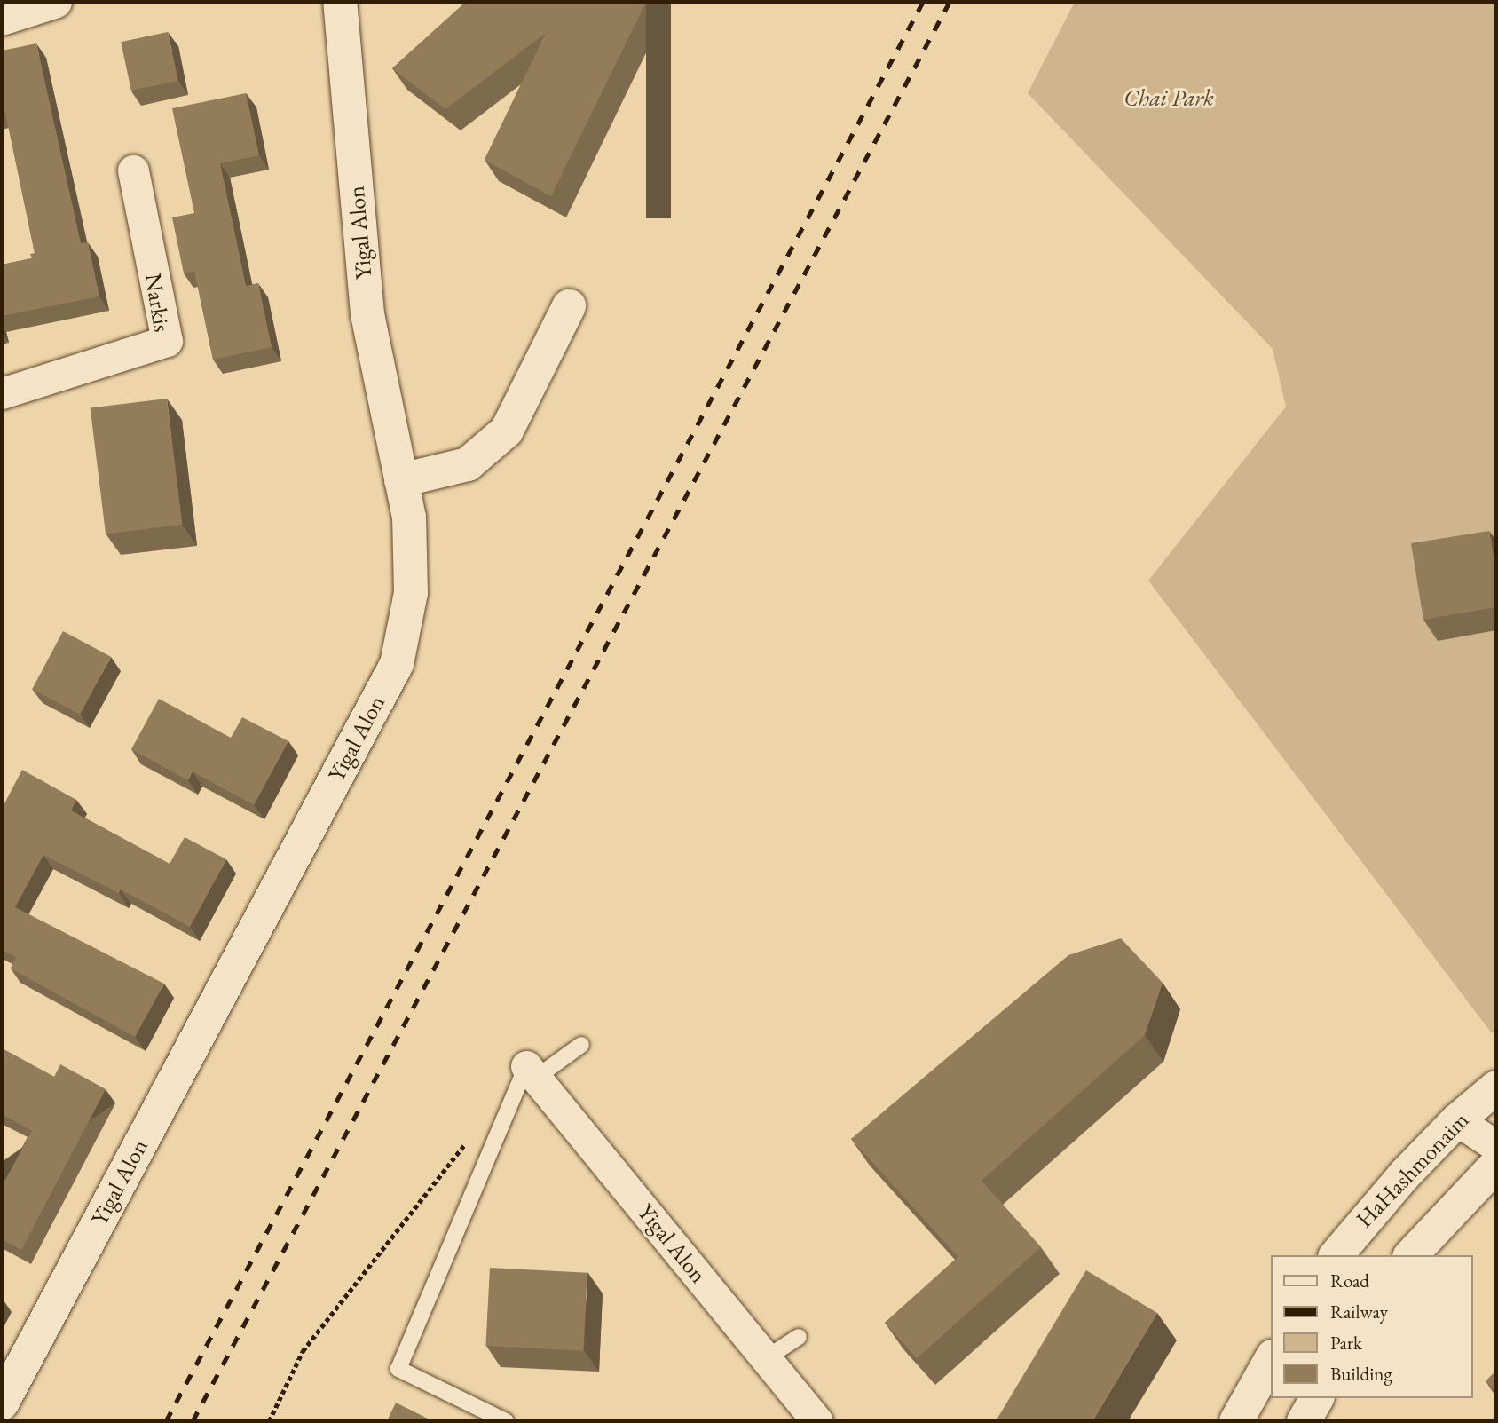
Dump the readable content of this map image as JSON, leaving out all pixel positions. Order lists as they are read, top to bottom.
{
  "streets": {
    "street": ["Yigal Alon", "Narkis", "HaHashmonaim"]
  },
  "parks": ["Chai Park"],
  "legend": [
    "Road",
    "Railway",
    "Park",
    "Building"
  ]
}
